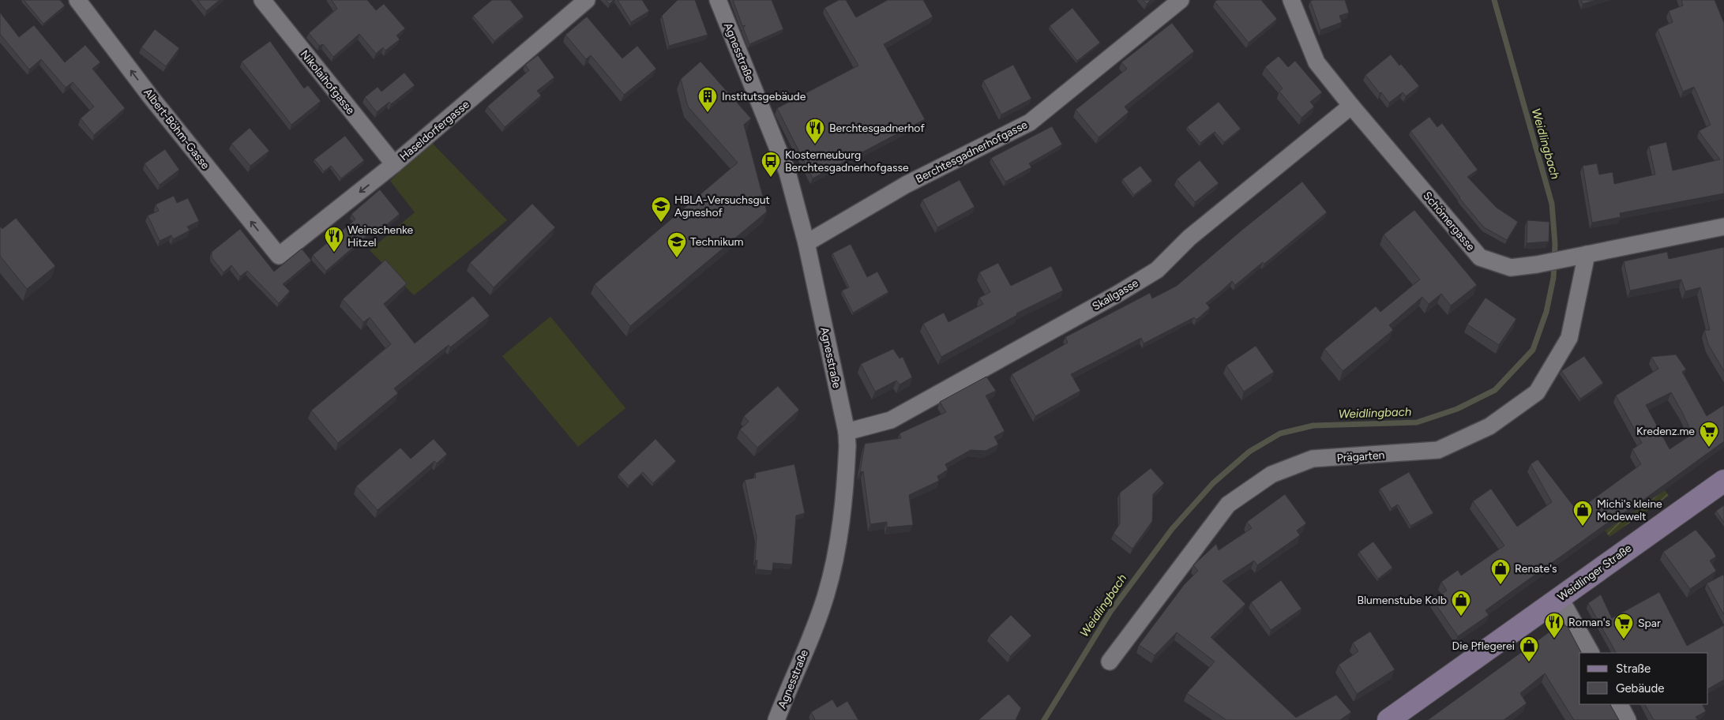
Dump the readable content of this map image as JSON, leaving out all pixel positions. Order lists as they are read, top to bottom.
{
  "streets": {
    "main road": ["Weidlinger Straße"],
    "street": [
      "Agnesstraße",
      "Nikolaihofgasse",
      "Albert-Böhm-Gasse",
      "Haseldorfergasse",
      "Berchtesgadnerhofgasse",
      "Schömergasse",
      "Skallgasse",
      "Prägarten"
    ]
  },
  "crossings": [
    ["Agnesstraße", "Berchtesgadnerhofgasse"],
    ["Agnesstraße", "Skallgasse"],
    ["Nikolaihofgasse", "Haseldorfergasse"],
    ["Albert-Böhm-Gasse", "Haseldorfergasse"],
    ["Schömergasse", "Skallgasse"],
    ["Schömergasse", "Prägarten"]
  ],
  "one_way": ["Albert-Böhm-Gasse", "Haseldorfergasse"],
  "water": ["Weidlingbach"],
  "places": {
    "building": ["Institutsgebäude"],
    "restaurant": ["Berchtesgadnerhof", "Weinschenke Hitzel", "Roman's"],
    "bus stop": ["Klosterneuburg Berchtesgadnerhofgasse"],
    "school or university": ["HBLA-Versuchsgut Agneshof", "Technikum"],
    "supermarket": ["Kredenz.me", "Spar"],
    "shop": [
      "Michi's kleine Modewelt",
      "Renate's",
      "Blumenstube Kolb",
      "Die Pflegerei"
    ]
  },
  "legend": ["Straße", "Gebäude"]
}
